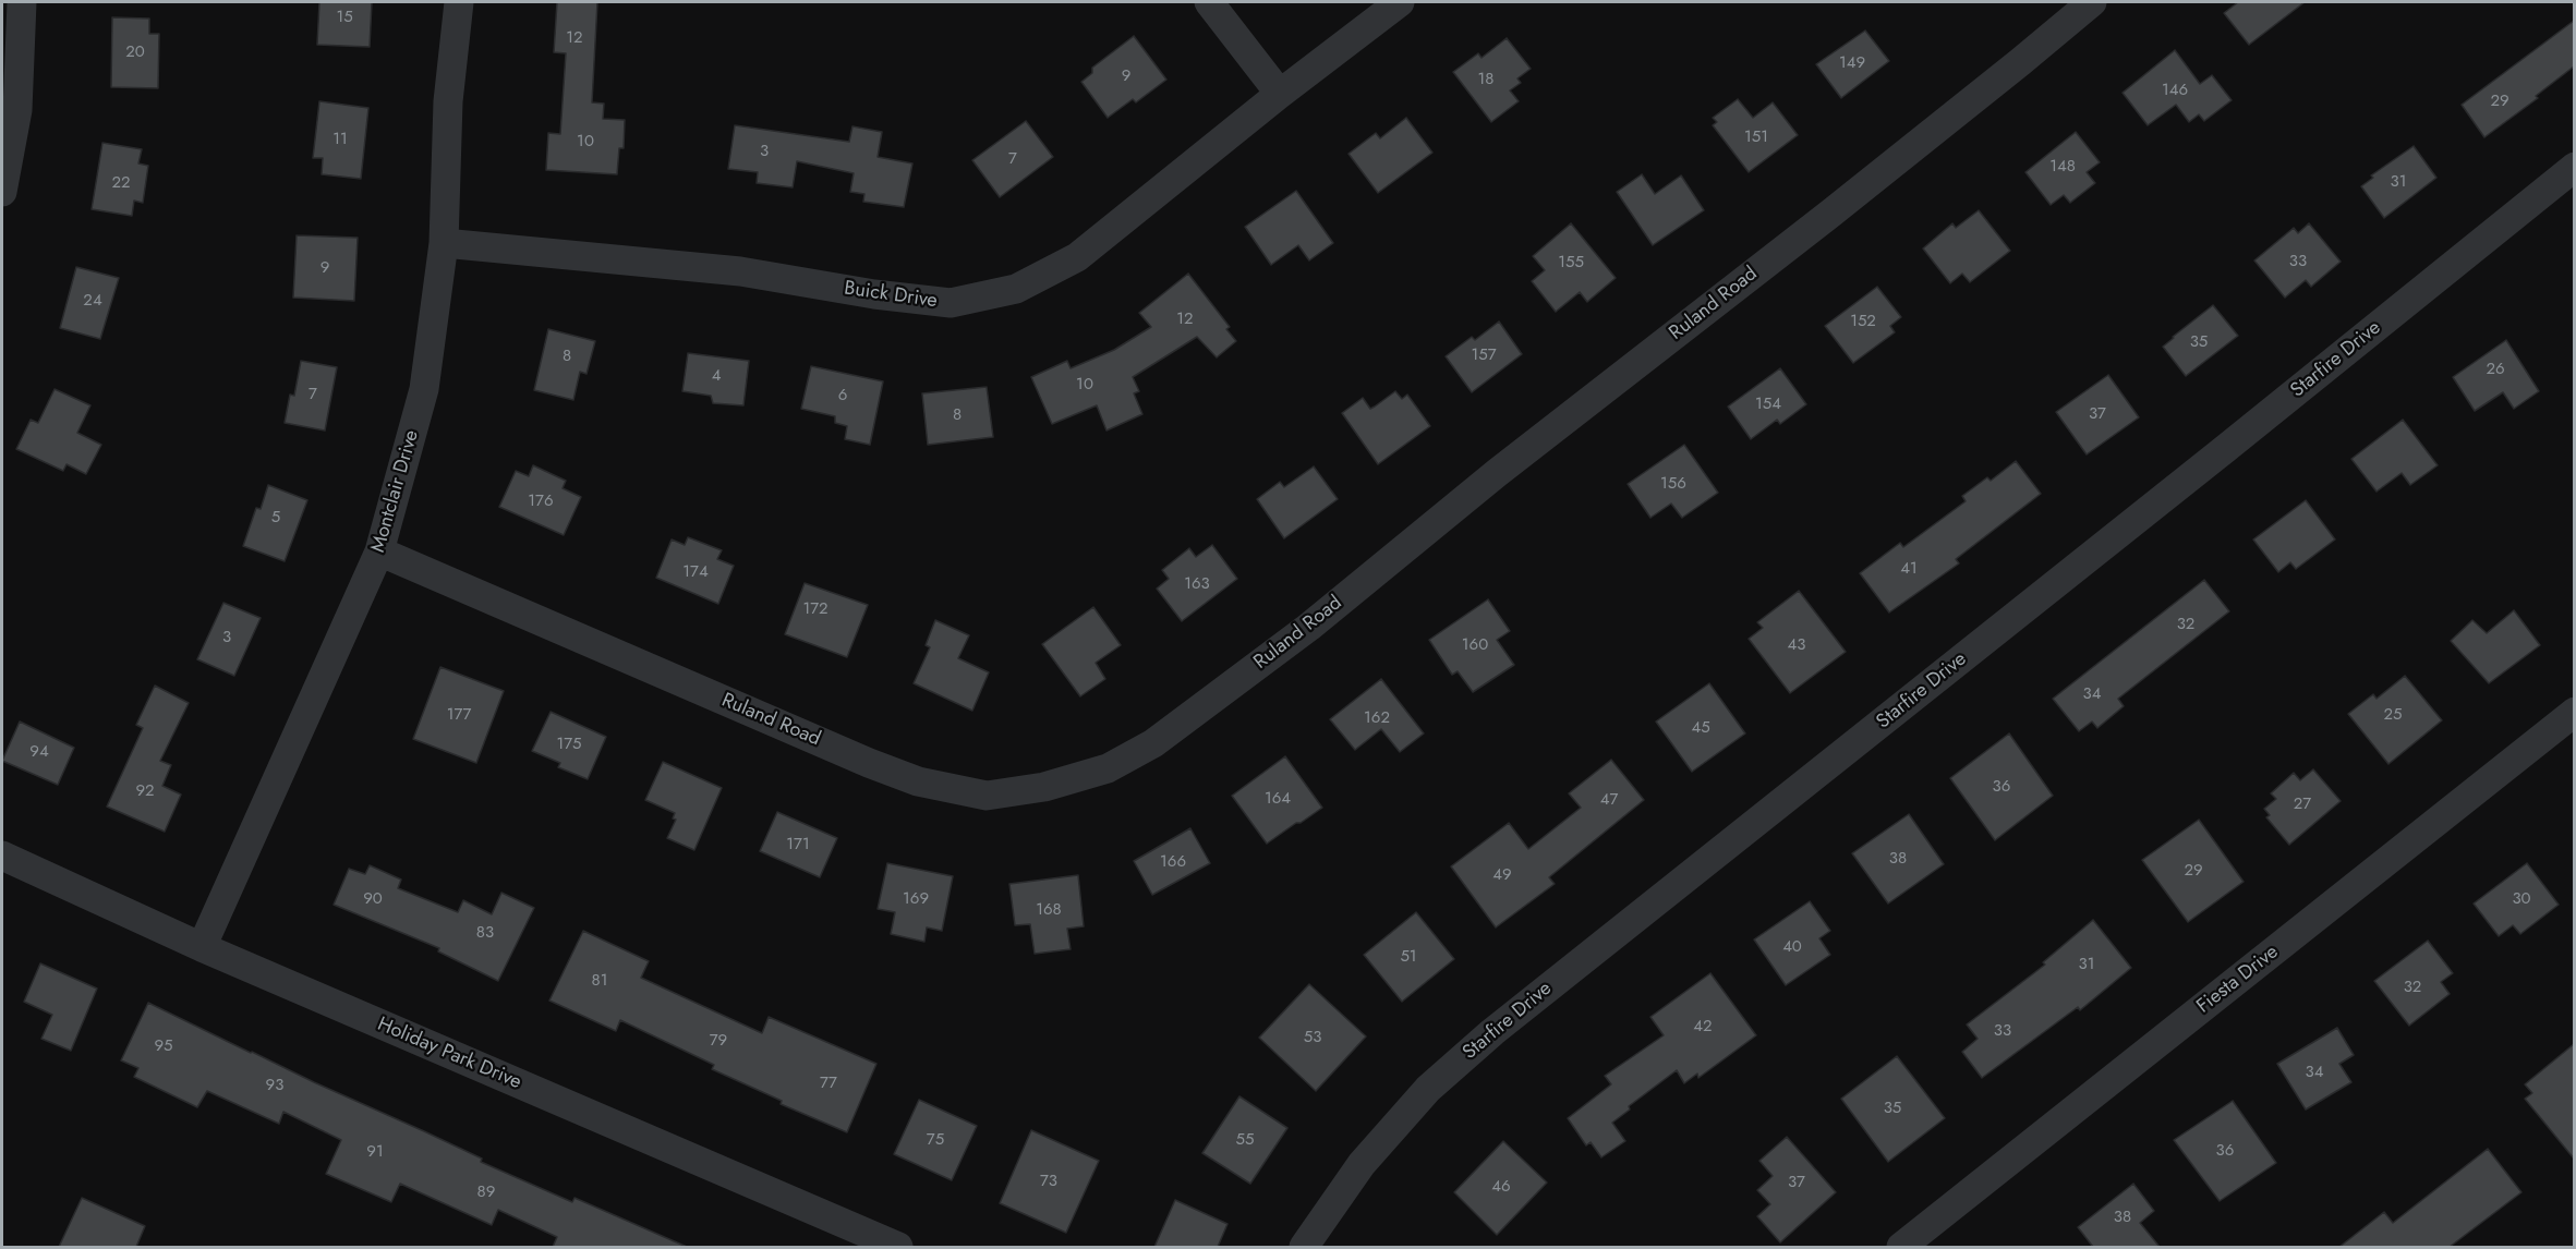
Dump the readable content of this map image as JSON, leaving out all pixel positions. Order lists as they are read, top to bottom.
{
  "streets": {
    "street": [
      "Buick Drive",
      "Ruland Road",
      "Starfire Drive",
      "Montclair Drive",
      "Fiesta Drive",
      "Holiday Park Drive"
    ]
  },
  "crossings": [
    ["Buick Drive", "Montclair Drive"],
    ["Ruland Road", "Montclair Drive"],
    ["Montclair Drive", "Holiday Park Drive"]
  ],
  "house_numbers": [
    "15",
    "12",
    "20",
    "149",
    "9",
    "18",
    "146",
    "29",
    "151",
    "11",
    "10",
    "3",
    "7",
    "148",
    "31",
    "22",
    "33",
    "155",
    "9",
    "24",
    "12",
    "152",
    "35",
    "157",
    "8",
    "26",
    "4",
    "10",
    "7",
    "6",
    "154",
    "37",
    "8",
    "156",
    "176",
    "5",
    "41",
    "174",
    "163",
    "172",
    "32",
    "3",
    "160",
    "43",
    "34",
    "177",
    "25",
    "162",
    "45",
    "175",
    "94",
    "36",
    "92",
    "164",
    "47",
    "27",
    "171",
    "38",
    "166",
    "29",
    "49",
    "90",
    "169",
    "30",
    "168",
    "83",
    "40",
    "51",
    "31",
    "81",
    "32",
    "42",
    "33",
    "53",
    "79",
    "95",
    "34",
    "77",
    "93",
    "35",
    "75",
    "55",
    "36",
    "91",
    "73",
    "37",
    "46",
    "89",
    "38"
  ]
}
